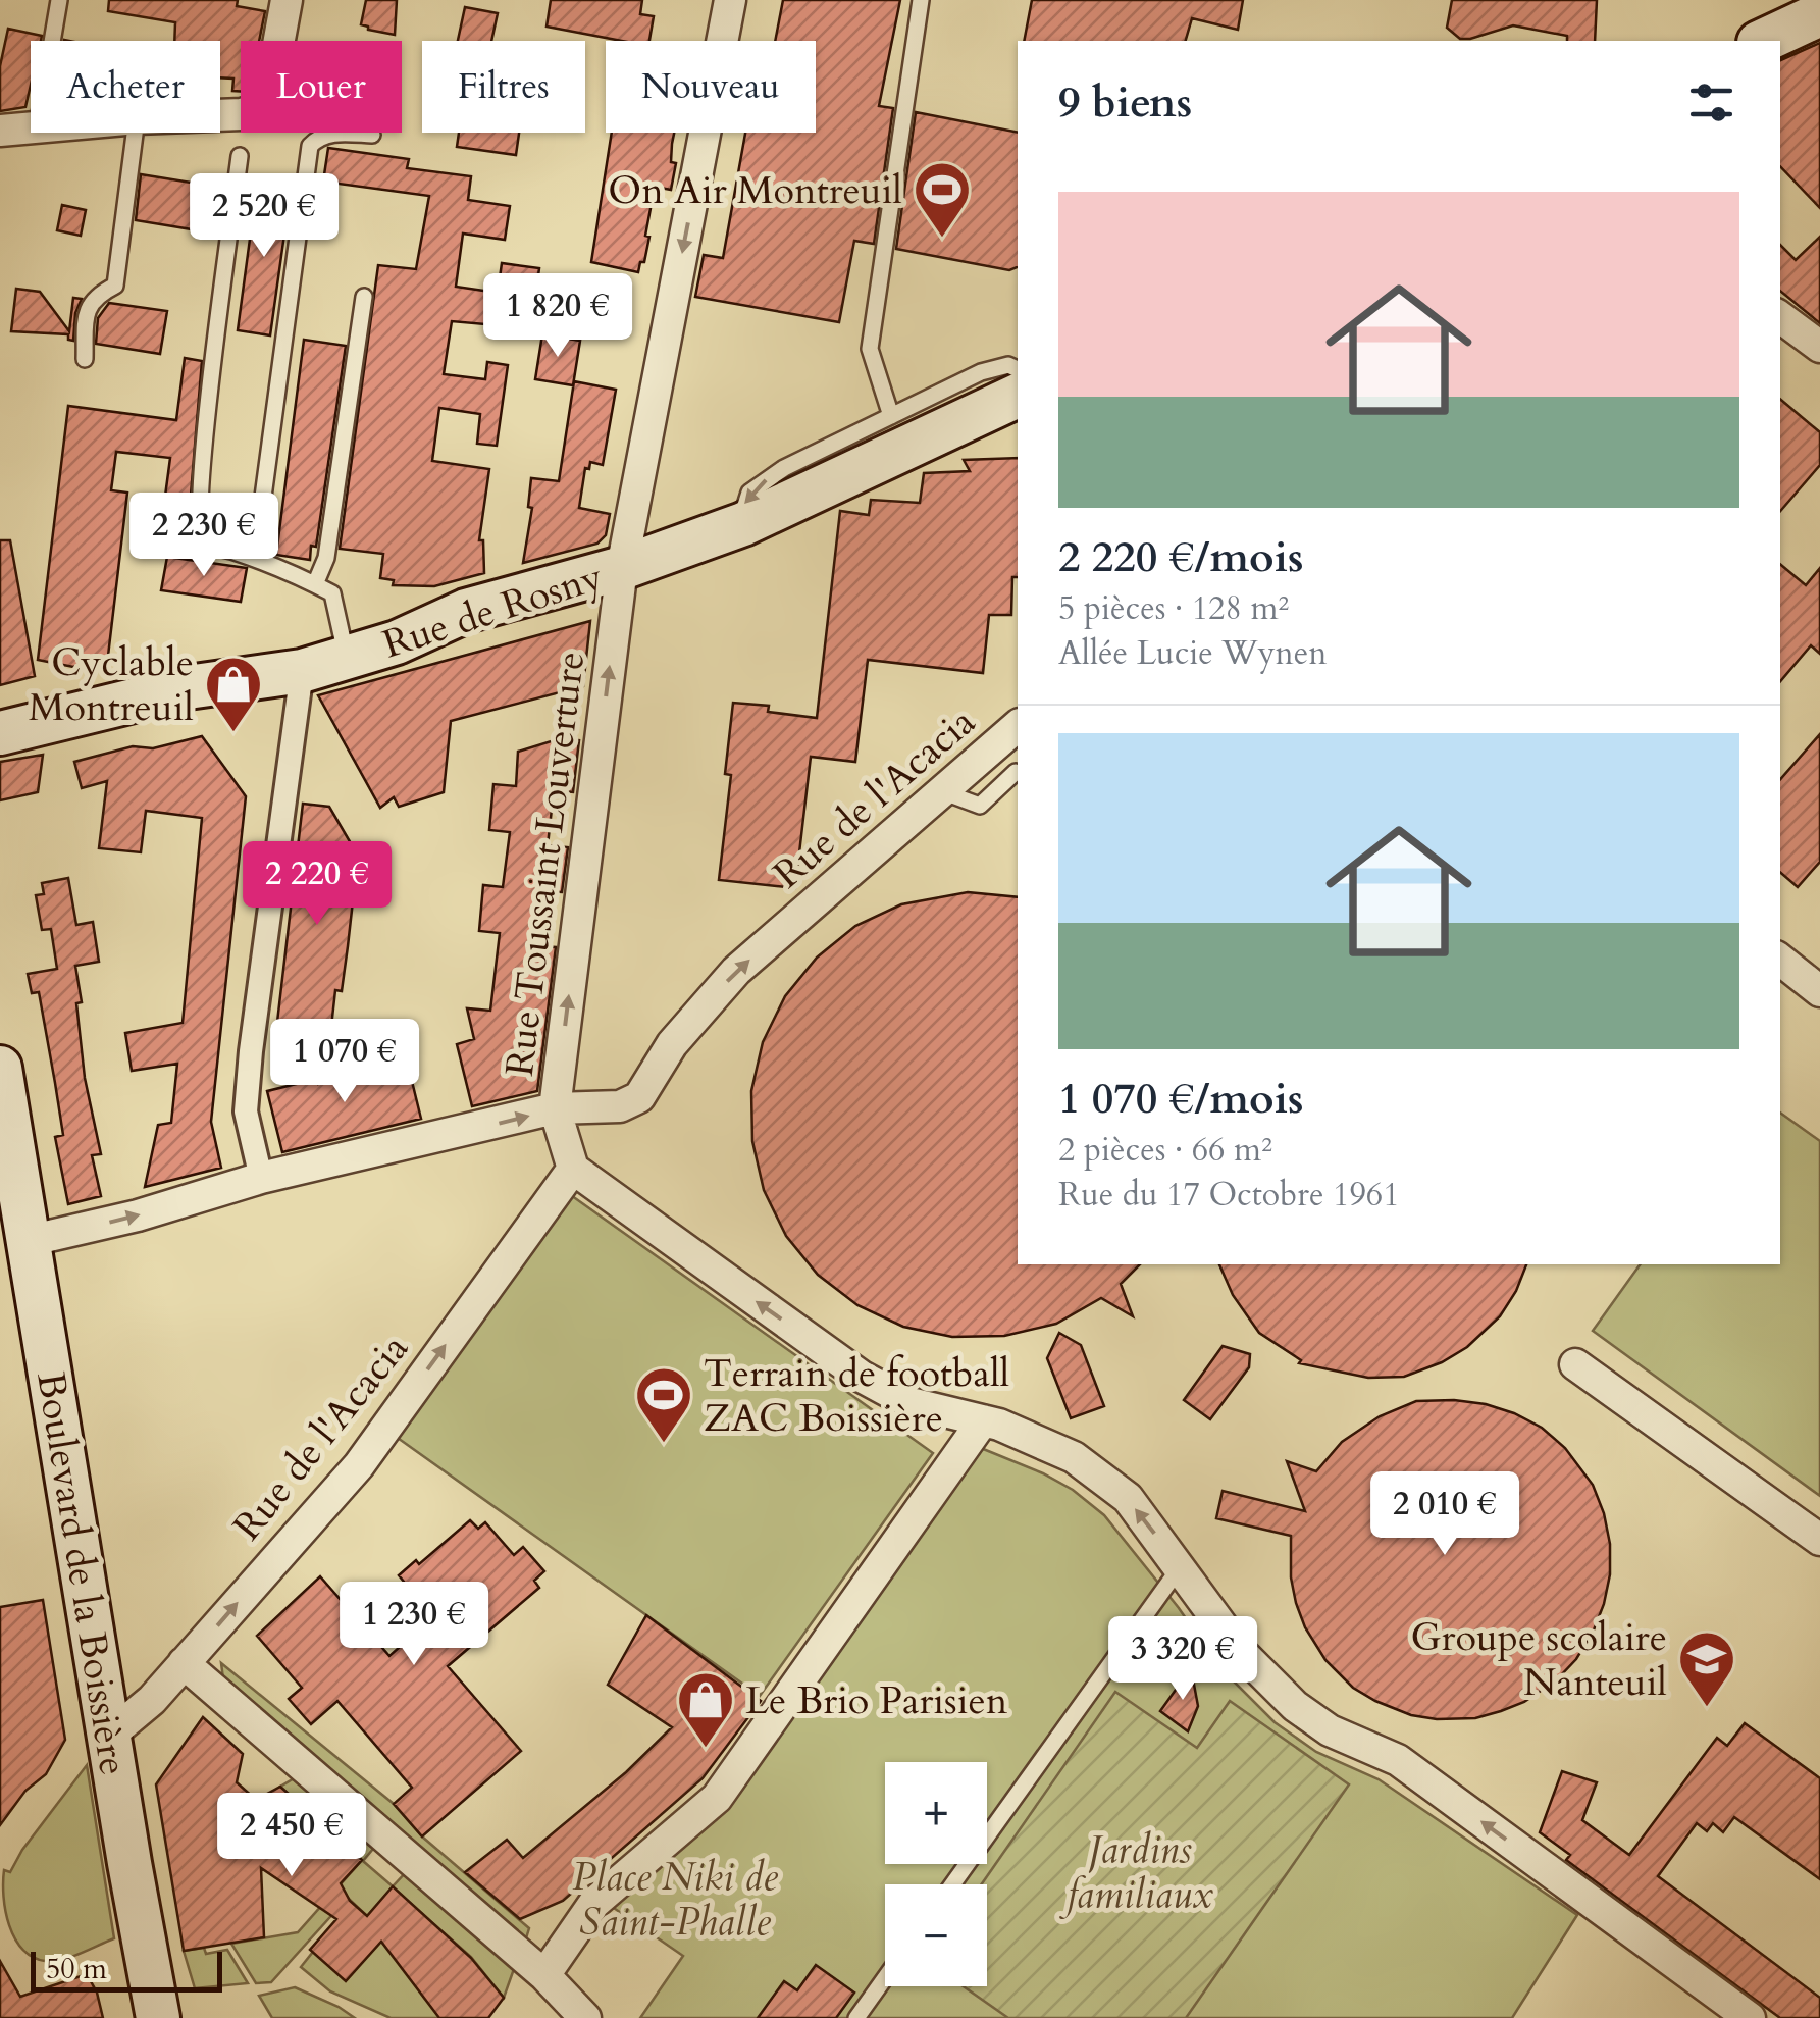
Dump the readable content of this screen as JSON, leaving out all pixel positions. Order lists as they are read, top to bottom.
{
  "streets": {
    "main road": ["Rue de Rosny", "Boulevard de la Boissière"],
    "street": ["Rue de l'Acacia", "Rue Toussaint Louverture"]
  },
  "crossings": [
    ["Rue de Rosny", "Rue Toussaint Louverture"],
    ["Rue de l'Acacia", "Rue Toussaint Louverture"],
    ["Rue de l'Acacia", "Boulevard de la Boissière"]
  ],
  "one_way": ["Rue de l'Acacia"],
  "parks": ["Jardins familiaux", "Place Niki de Saint-Phalle"],
  "places": {
    "sports": ["On Air Montreuil", "Terrain de football ZAC Boissière"],
    "shop": ["Cyclable Montreuil", "Le Brio Parisien"],
    "school or university": ["Groupe scolaire Nanteuil"]
  },
  "scale_bar": "50 m",
  "page": {
    "chip": [
      "Acheter",
      "Louer",
      "Filtres",
      "Nouveau"
    ],
    "heading": "9 biens",
    "list": [
      {
        "name": "2 220 €/mois",
        "note": "5 pièces · 128 m² · Allée Lucie Wynen"
      },
      {
        "name": "1 070 €/mois",
        "note": "2 pièces · 66 m² · Rue du 17 Octobre 1961"
      }
    ],
    "price": [
      "2 520 €",
      "1 820 €",
      "2 230 €",
      "2 220 €",
      "1 070 €",
      "2 010 €",
      "1 230 €",
      "3 320 €",
      "2 450 €"
    ],
    "map_buttons": ["+", "−"],
    "scale": "50 m"
  }
}
